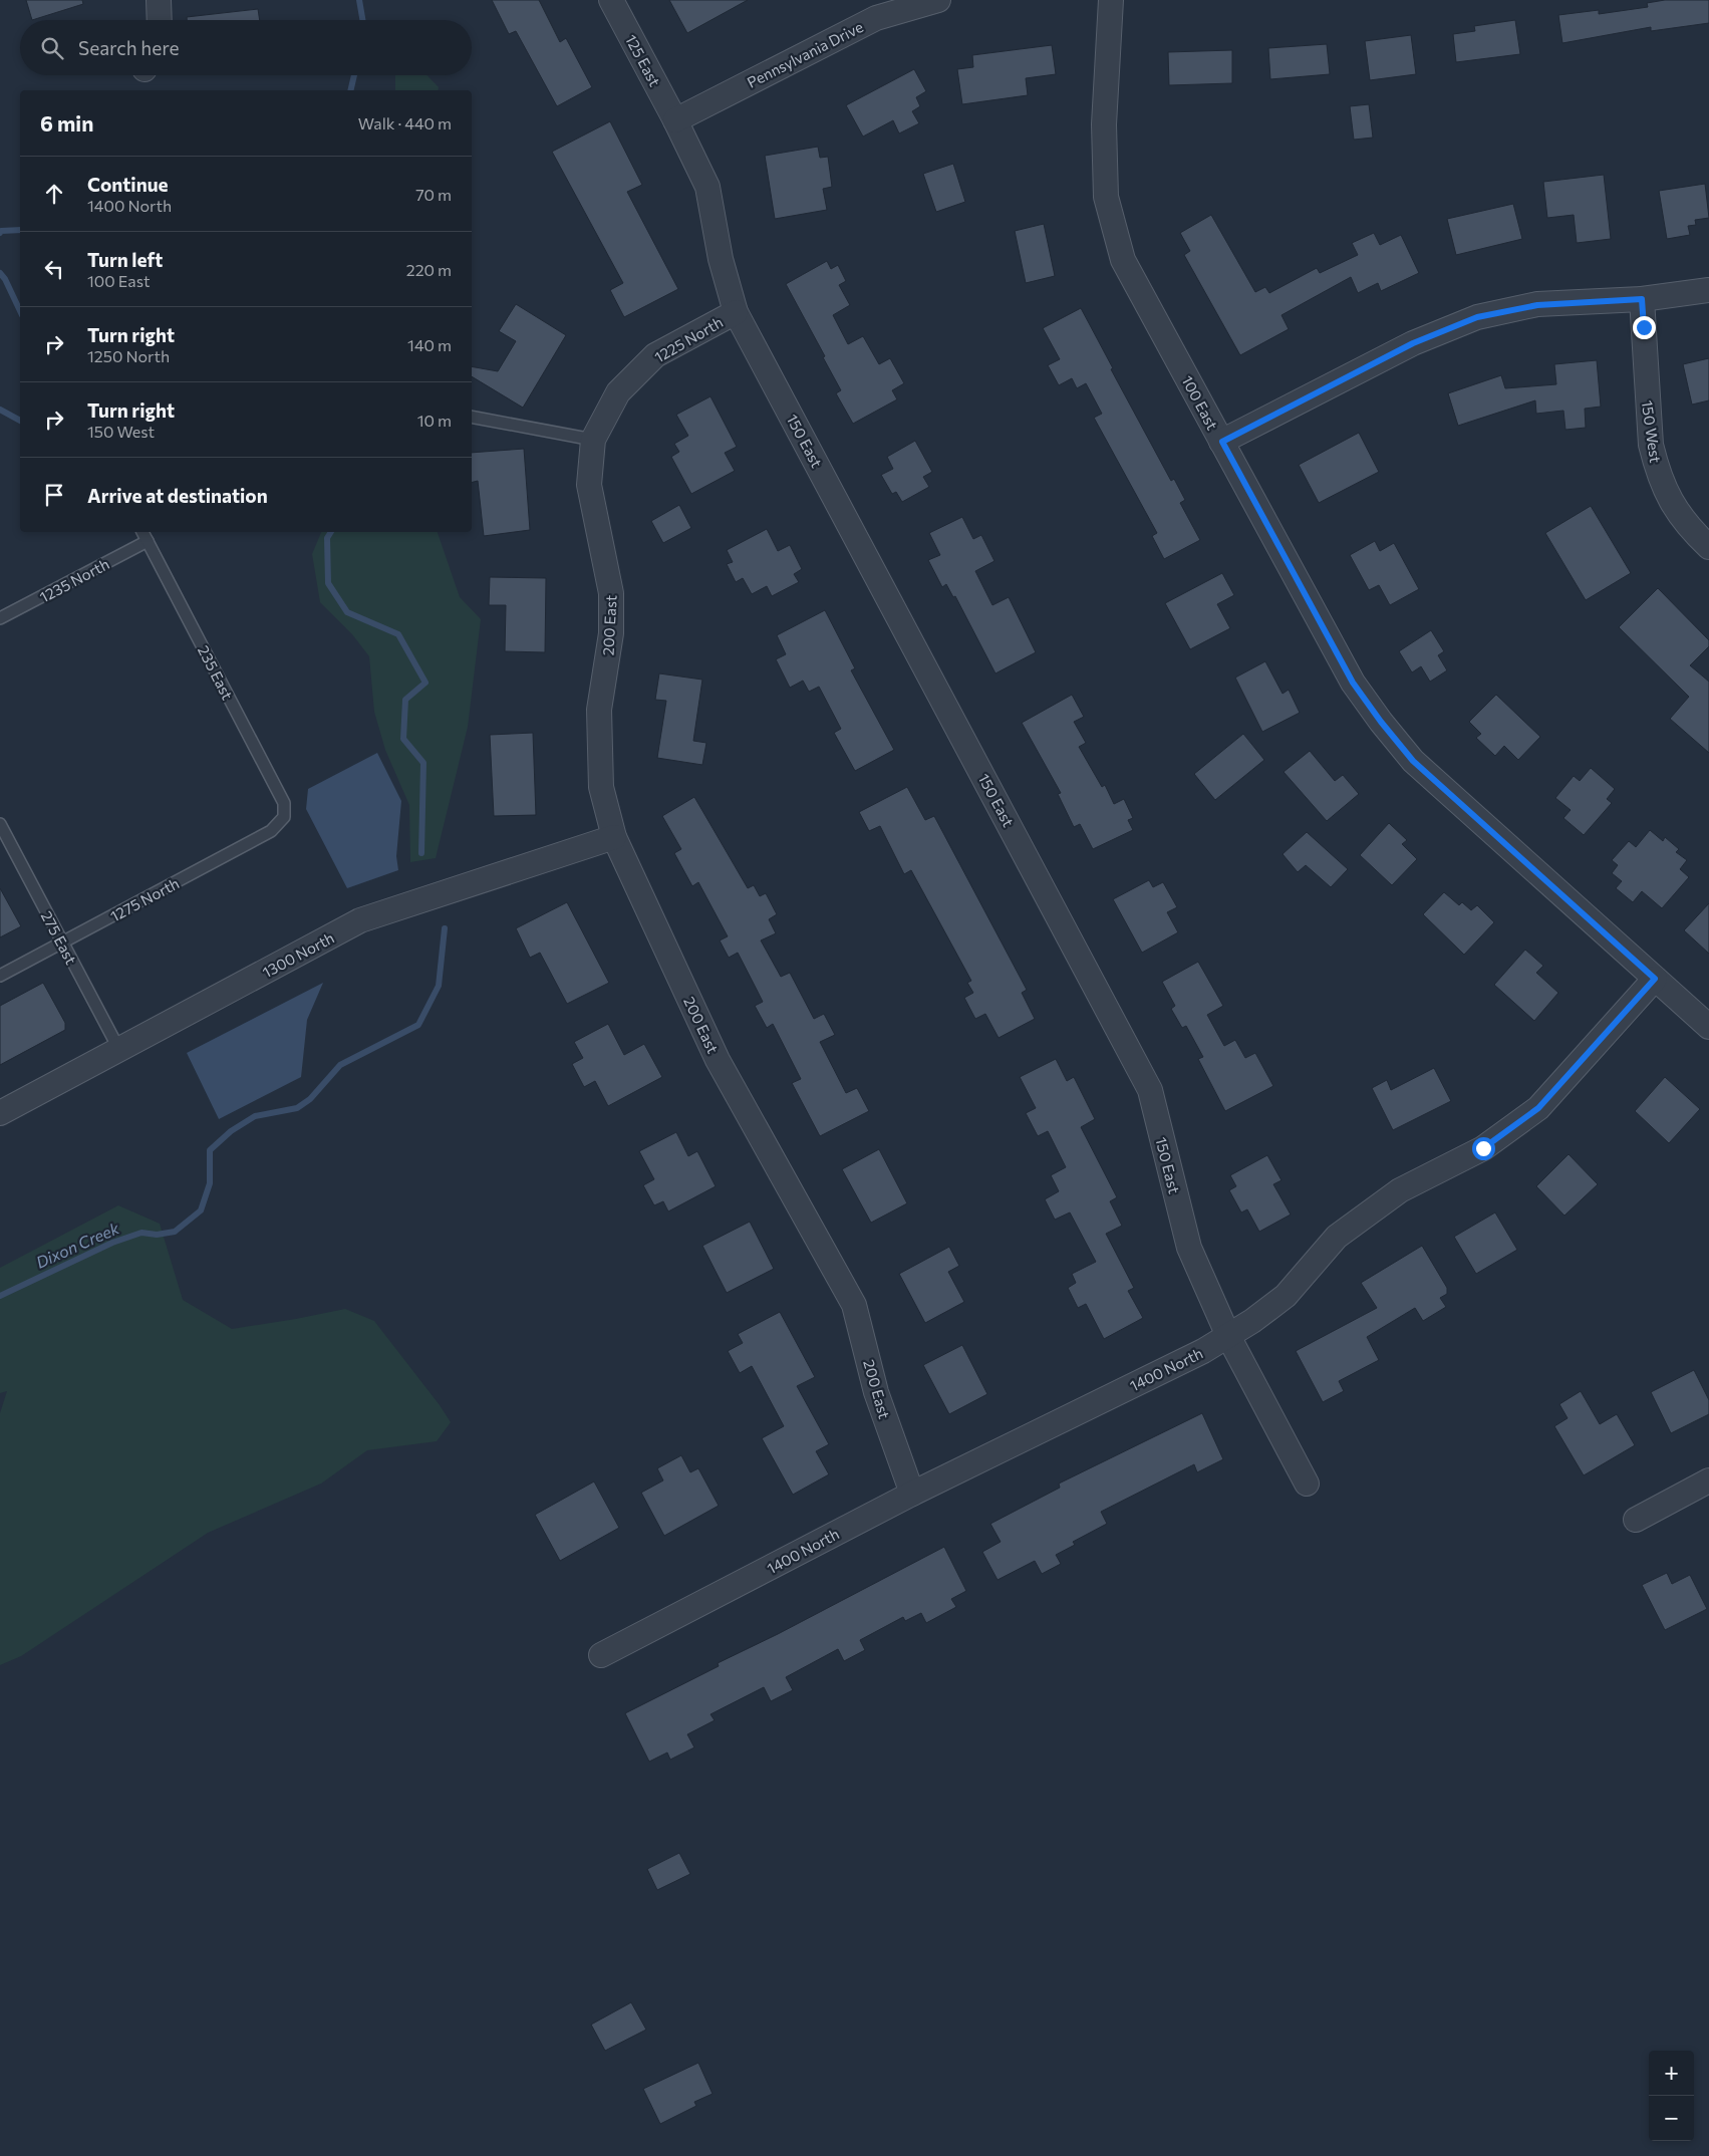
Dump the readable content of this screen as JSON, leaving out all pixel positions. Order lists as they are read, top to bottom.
{
  "streets": {
    "street": [
      "Pennsylvania Drive",
      "125 East",
      "1225 North",
      "100 East",
      "150 West",
      "150 East",
      "200 East",
      "1300 North",
      "1400 North"
    ],
    "lane": [
      "1235 North",
      "235 East",
      "1275 North",
      "275 East"
    ]
  },
  "crossings": [
    ["Pennsylvania Drive", "125 East"],
    ["Pennsylvania Drive", "150 East"],
    ["125 East", "150 East"],
    ["1225 North", "150 East"],
    ["1225 North", "200 East"],
    ["100 East", "1400 North"],
    ["150 East", "1400 North"],
    ["1235 North", "235 East"],
    ["200 East", "1300 North"],
    ["200 East", "1400 North"],
    ["235 East", "1275 North"],
    ["1275 North", "275 East"],
    ["275 East", "1300 North"]
  ],
  "water": ["Dixon Creek"],
  "page": {
    "search": "Search here",
    "heading": ["6 min", "Walk · 440 m"],
    "list": [
      ["Continue", "1400 North", "70 m"],
      ["Turn left", "100 East", "220 m"],
      ["Turn right", "1250 North", "140 m"],
      ["Turn right", "150 West", "10 m"],
      "Arrive at destination"
    ],
    "map_buttons": ["+", "−"]
  }
}
